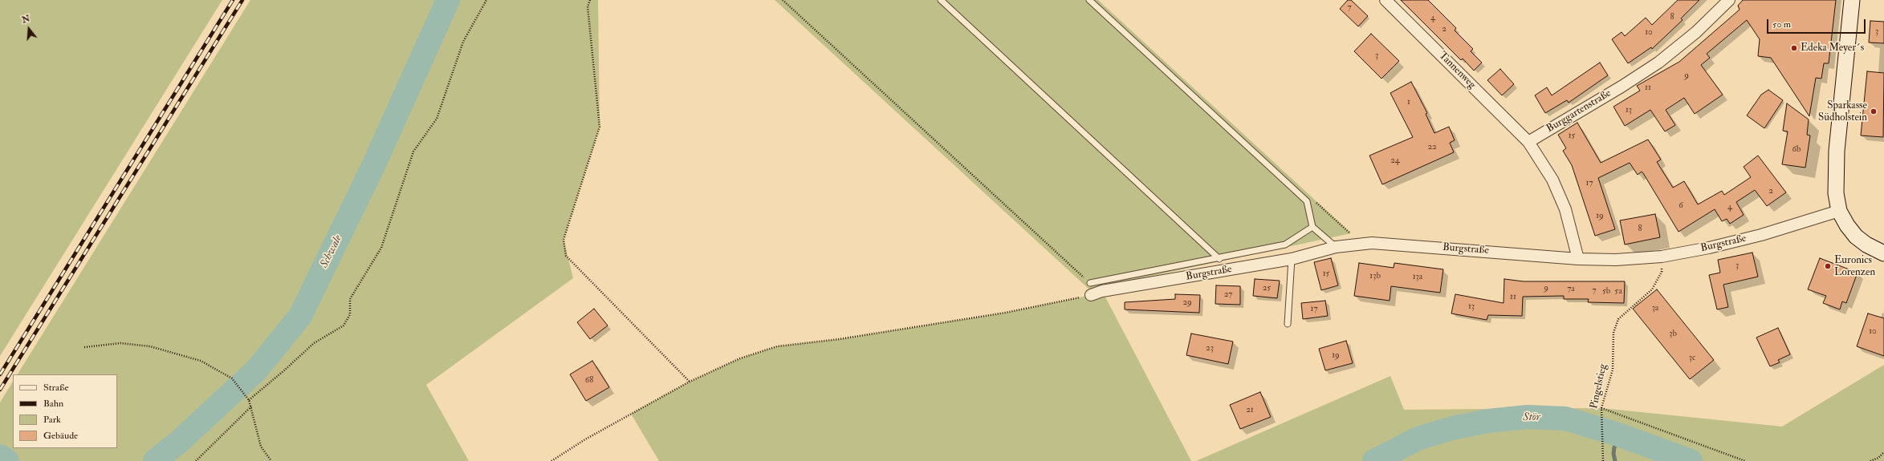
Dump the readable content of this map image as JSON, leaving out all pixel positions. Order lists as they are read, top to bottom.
{
  "streets": {
    "street": ["Tannenweg", "Burggartenstraße", "Burgstraße"],
    "path": ["Pingelstieg"]
  },
  "crossings": [
    ["Tannenweg", "Burggartenstraße"],
    ["Burgstraße", "Pingelstieg"]
  ],
  "water": ["Schwale", "Stör"],
  "places": ["Edeka Meyer´s", "Sparkasse Südholstein", "Euronics Lorenzen"],
  "house_numbers": [
    "7",
    "8",
    "4",
    "2",
    "3",
    "10",
    "3",
    "9",
    "11",
    "1",
    "13",
    "15",
    "22",
    "6b",
    "24",
    "17",
    "2",
    "6",
    "4",
    "19",
    "8",
    "3",
    "15",
    "13b",
    "13a",
    "25",
    "9",
    "7a",
    "7",
    "5b",
    "5a",
    "27",
    "11",
    "29",
    "13",
    "3a",
    "17",
    "10",
    "3b",
    "23",
    "19",
    "3c",
    "68",
    "21"
  ],
  "legend": [
    "Straße",
    "Bahn",
    "Park",
    "Gebäude"
  ],
  "scale_bar": "50 m",
  "north": "top"
}
